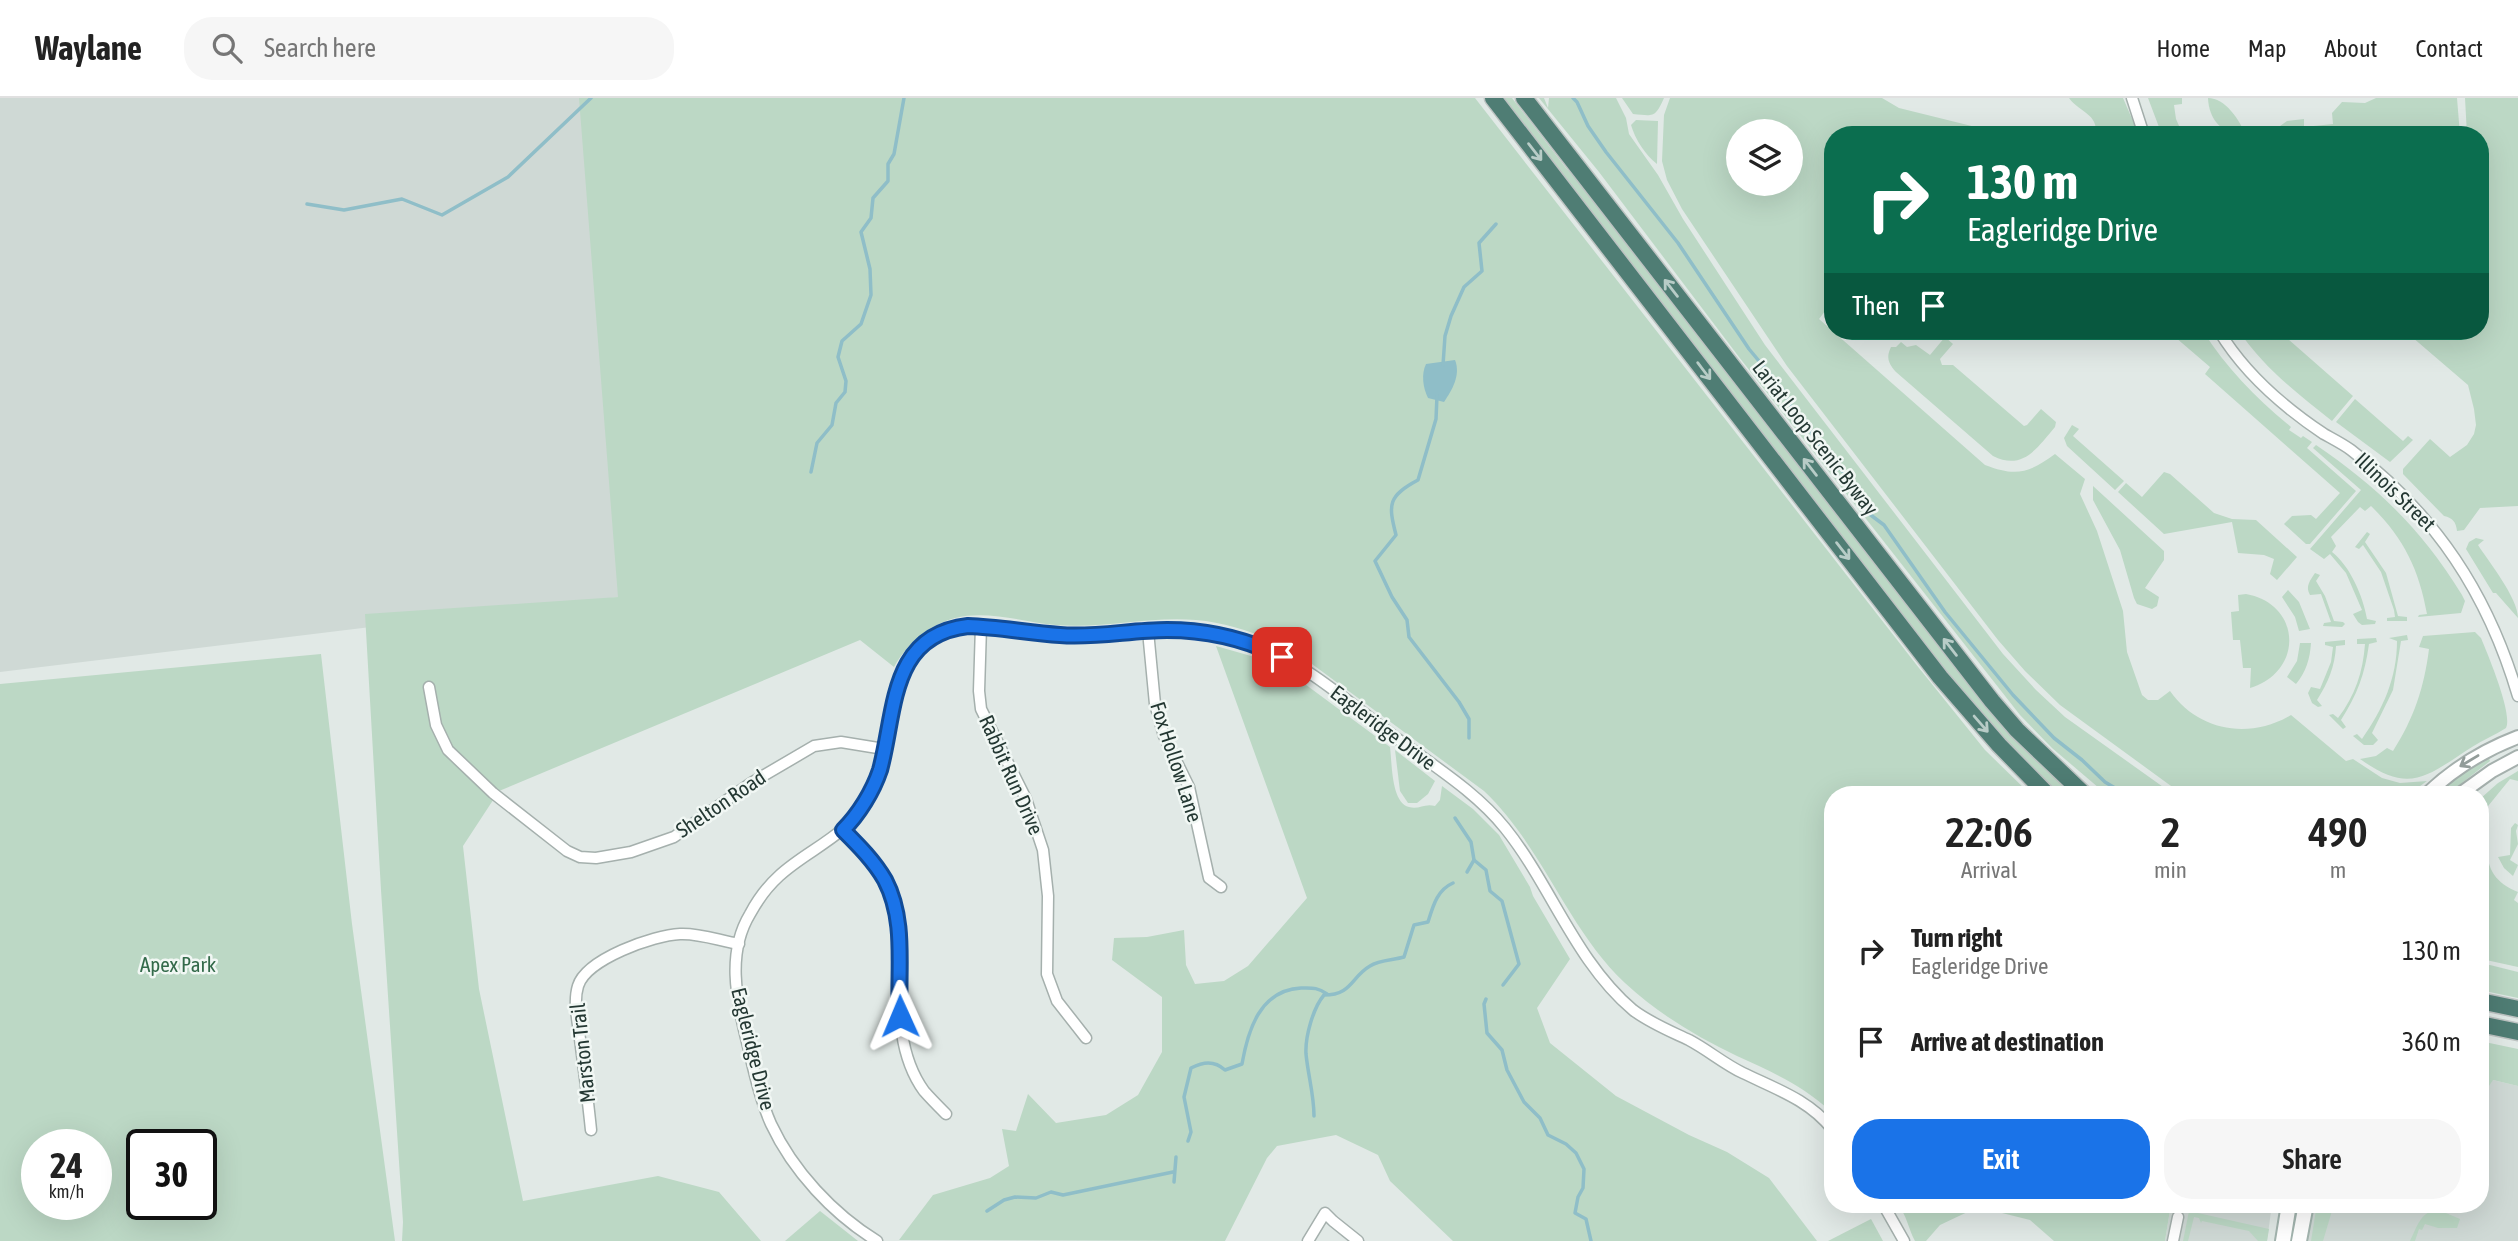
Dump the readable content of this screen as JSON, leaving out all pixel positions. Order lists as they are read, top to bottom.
{
  "streets": {
    "highway": ["Lariat Loop Scenic Byway"],
    "street": [
      "Illinois Street",
      "Eagleridge Drive",
      "Fox Hollow Lane",
      "Rabbit Run Drive",
      "Shelton Road",
      "Marston Trail"
    ]
  },
  "crossings": [
    ["Eagleridge Drive", "Fox Hollow Lane"],
    ["Eagleridge Drive", "Rabbit Run Drive"],
    ["Eagleridge Drive", "Shelton Road"],
    ["Eagleridge Drive", "Marston Trail"]
  ],
  "parks": ["Apex Park"],
  "page": {
    "header": "Waylane",
    "search": "Search here",
    "nav": [
      "Home",
      "Map",
      "About",
      "Contact"
    ],
    "turn": ["130 m", "Eagleridge Drive"],
    "then": "Then",
    "eta": [
      "22:06",
      "Arrival",
      "2",
      "min",
      "490",
      "m"
    ],
    "list": [
      {
        "name": "Turn right",
        "note": "Eagleridge Drive",
        "value": "130 m"
      },
      {
        "name": "Arrive at destination",
        "value": "360 m"
      }
    ],
    "buttons": ["Exit", "Share"],
    "speed": "24 km/h",
    "limit": "30"
  }
}
